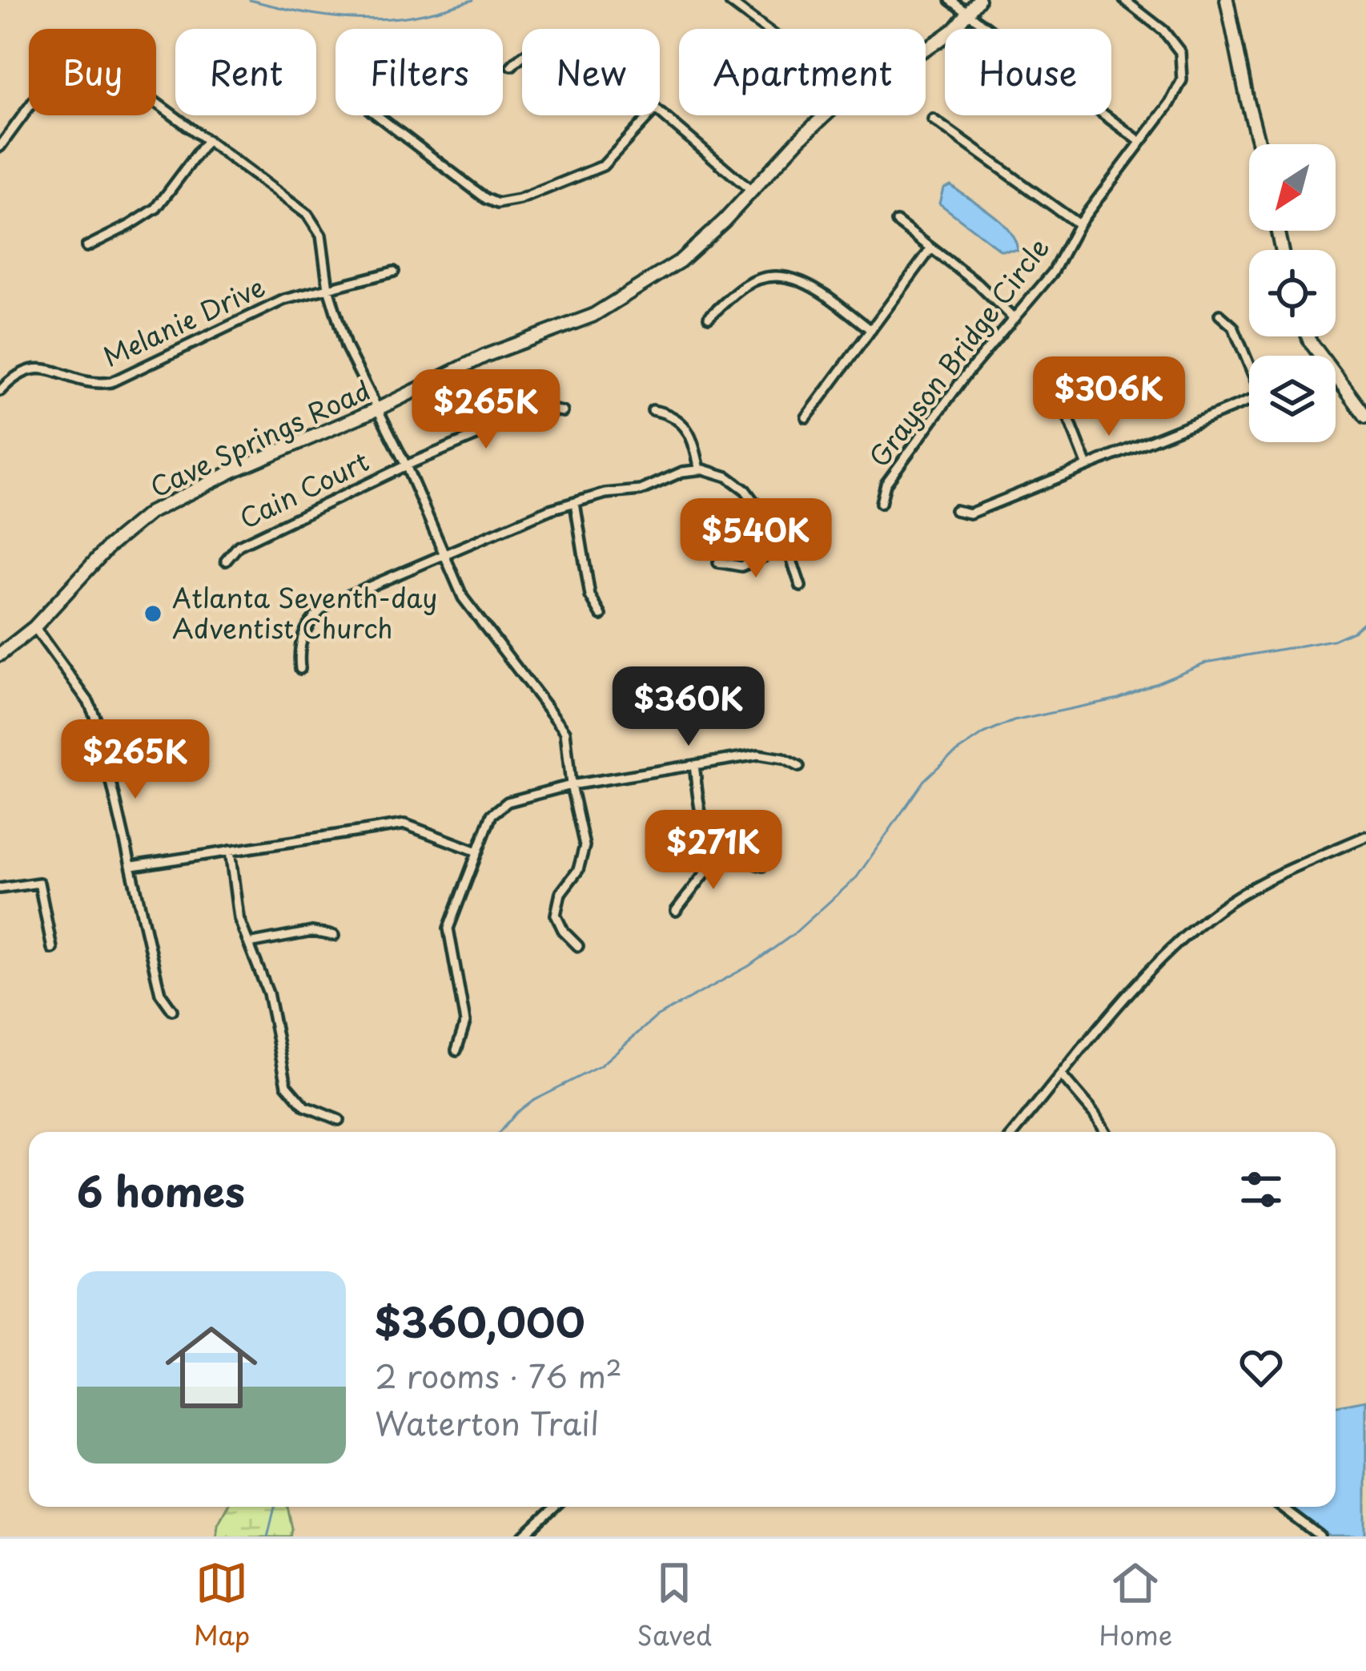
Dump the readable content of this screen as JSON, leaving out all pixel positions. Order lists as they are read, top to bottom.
{
  "streets": {
    "street": [
      "Melanie Drive",
      "Grayson Bridge Circle",
      "Cave Springs Road",
      "Cain Court"
    ]
  },
  "places": ["Atlanta Seventh-day Adventist Church"],
  "north": "bottom left",
  "page": {
    "chip": [
      "Buy",
      "Rent",
      "Filters",
      "New",
      "Apartment",
      "House"
    ],
    "price": [
      "$306K",
      "$265K",
      "$540K",
      "$360K",
      "$265K",
      "$271K"
    ],
    "heading": "6 homes",
    "list": [
      {
        "name": "$360,000",
        "note": "2 rooms · 76 m² · Waterton Trail"
      }
    ],
    "tabs": ["Map", "Saved", "Home"]
  }
}
